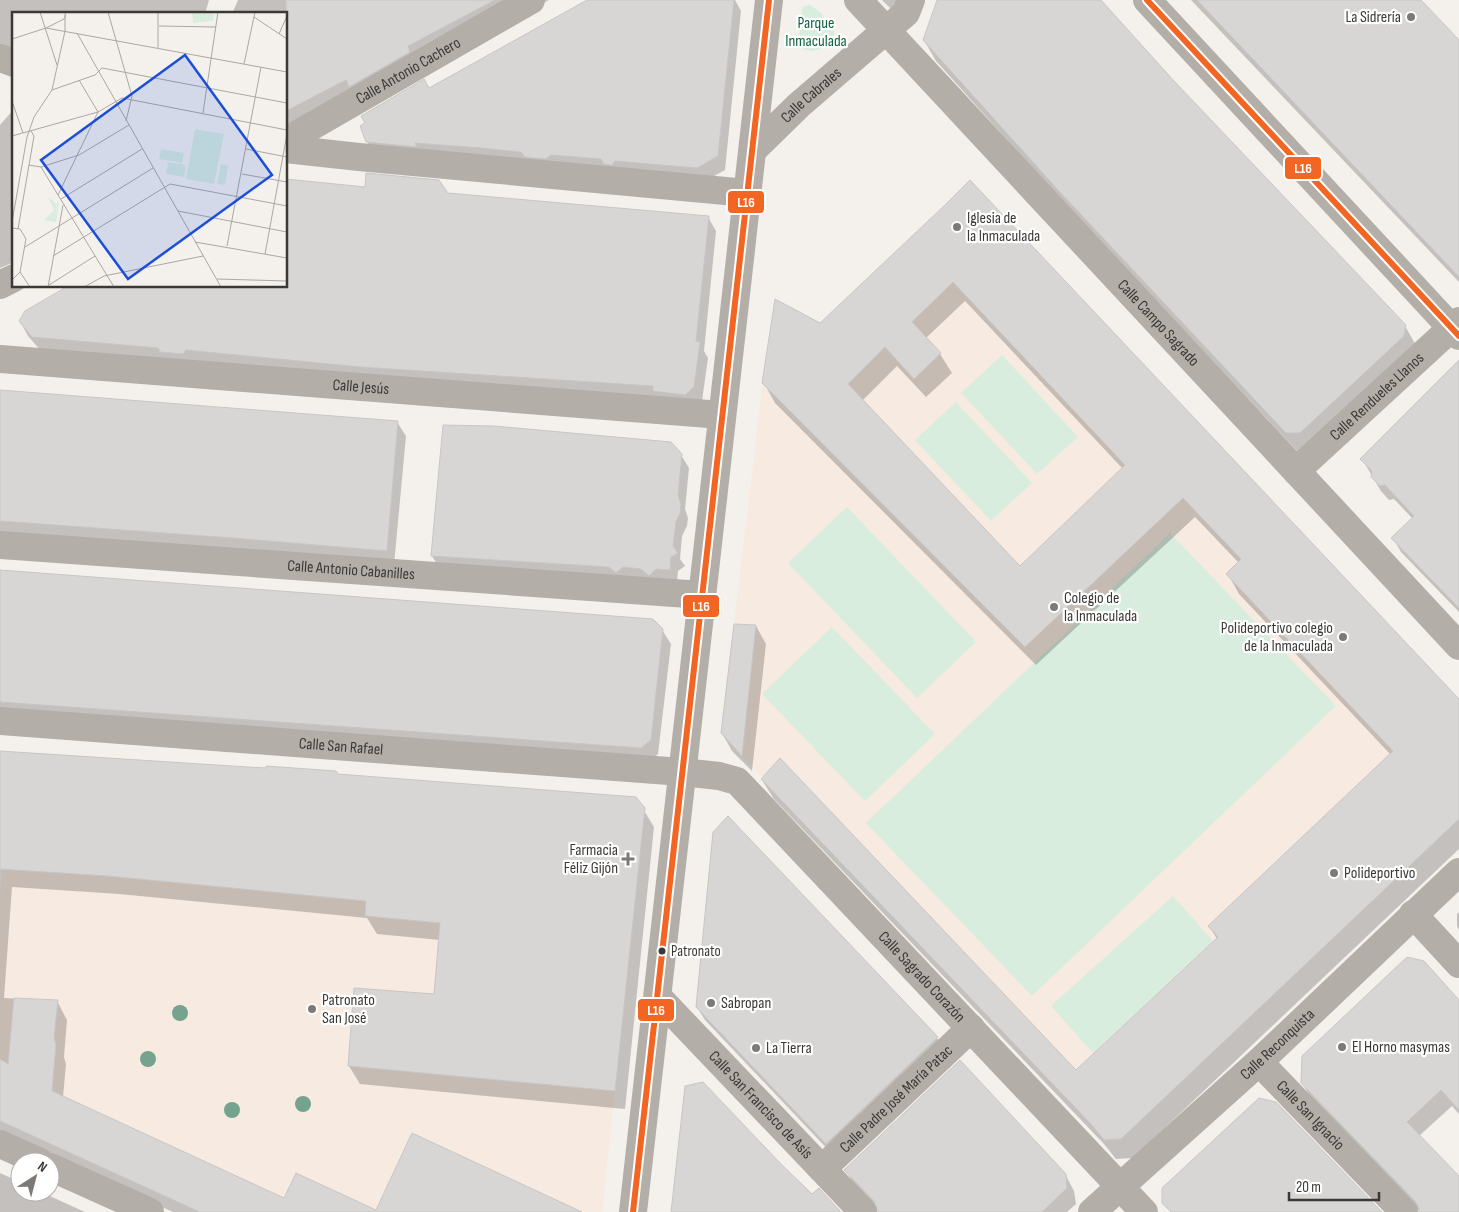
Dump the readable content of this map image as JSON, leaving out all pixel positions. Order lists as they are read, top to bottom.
{
  "streets": {
    "street": [
      "Calle Antonio Cachero",
      "Calle Cabrales",
      "Calle Campo Sagrado",
      "Calle Jesús",
      "Calle Rendueles Llanos",
      "Calle Antonio Cabanilles",
      "Calle San Rafael",
      "Calle Sagrado Corazón",
      "Calle Reconquista",
      "Calle Padre José María Patac",
      "Calle San Francisco de Asís",
      "Calle San Ignacio"
    ]
  },
  "crossings": [
    ["Calle Cabrales", "Calle Campo Sagrado"],
    ["Calle Campo Sagrado", "Calle Rendueles Llanos"],
    ["Calle San Rafael", "Calle Sagrado Corazón"],
    ["Calle Sagrado Corazón", "Calle Reconquista"],
    ["Calle Sagrado Corazón", "Calle Padre José María Patac"],
    ["Calle Reconquista", "Calle San Ignacio"],
    ["Calle Padre José María Patac", "Calle San Francisco de Asís"]
  ],
  "parks": ["Parque Inmaculada"],
  "places": {
    "other": [
      "La Sidrería",
      "Iglesia de la Inmaculada",
      "Colegio de la Inmaculada",
      "Polideportivo colegio de la Inmaculada",
      "Polideportivo",
      "Patronato",
      "Sabropan",
      "Patronato San José",
      "El Horno masymas",
      "La Tierra"
    ],
    "health": ["Farmacia Féliz Gijón"]
  },
  "lines": ["transit line L16"],
  "scale_bar": "20 m",
  "north": "top right"
}
